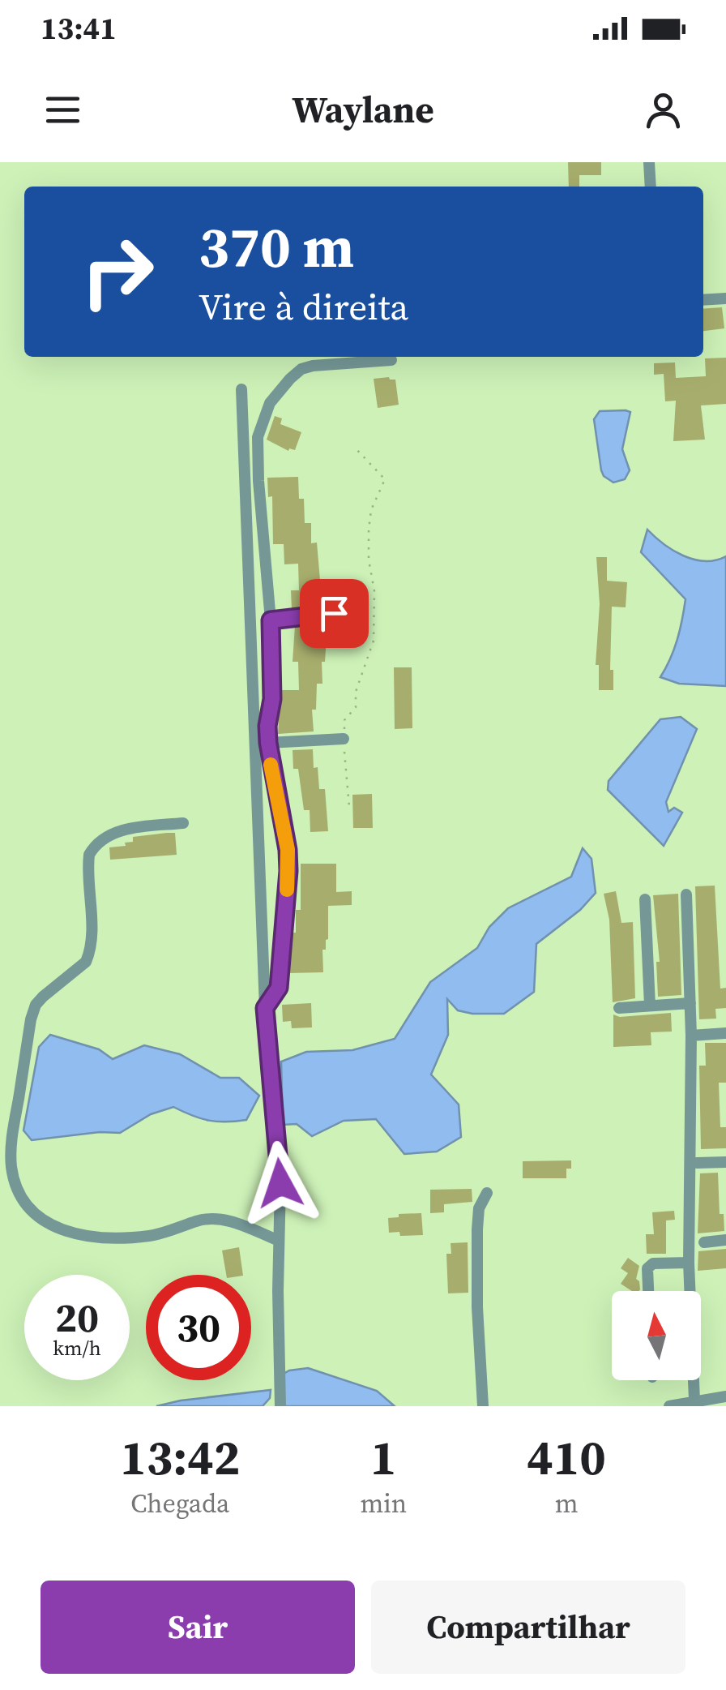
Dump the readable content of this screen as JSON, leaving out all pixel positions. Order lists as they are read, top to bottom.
{
  "north": "top",
  "page": {
    "status": "13:41",
    "header": "Waylane",
    "turn": ["370 m", "Vire à direita"],
    "speed": "20 km/h",
    "limit": "30",
    "eta": [
      "13:42",
      "Chegada",
      "1",
      "min",
      "410",
      "m"
    ],
    "buttons": ["Sair", "Compartilhar"]
  }
}
